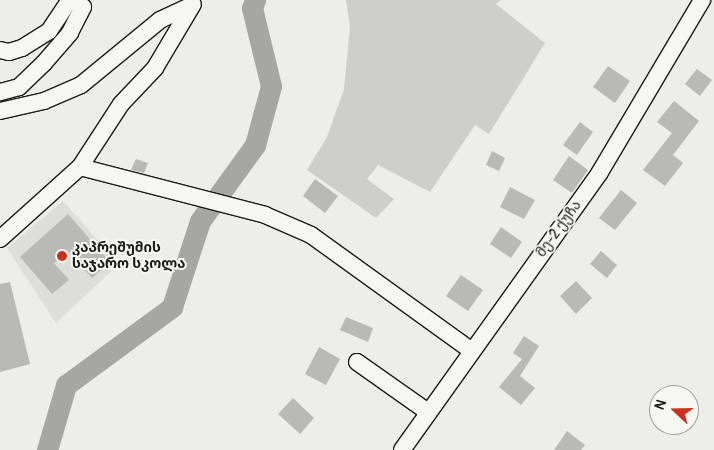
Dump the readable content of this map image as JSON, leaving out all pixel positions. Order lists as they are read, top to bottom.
{
  "streets": {
    "street": ["მე-2 ქუჩა"]
  },
  "places": ["კაპრეშუმის საჯარო სკოლა"],
  "north": "left"
}
